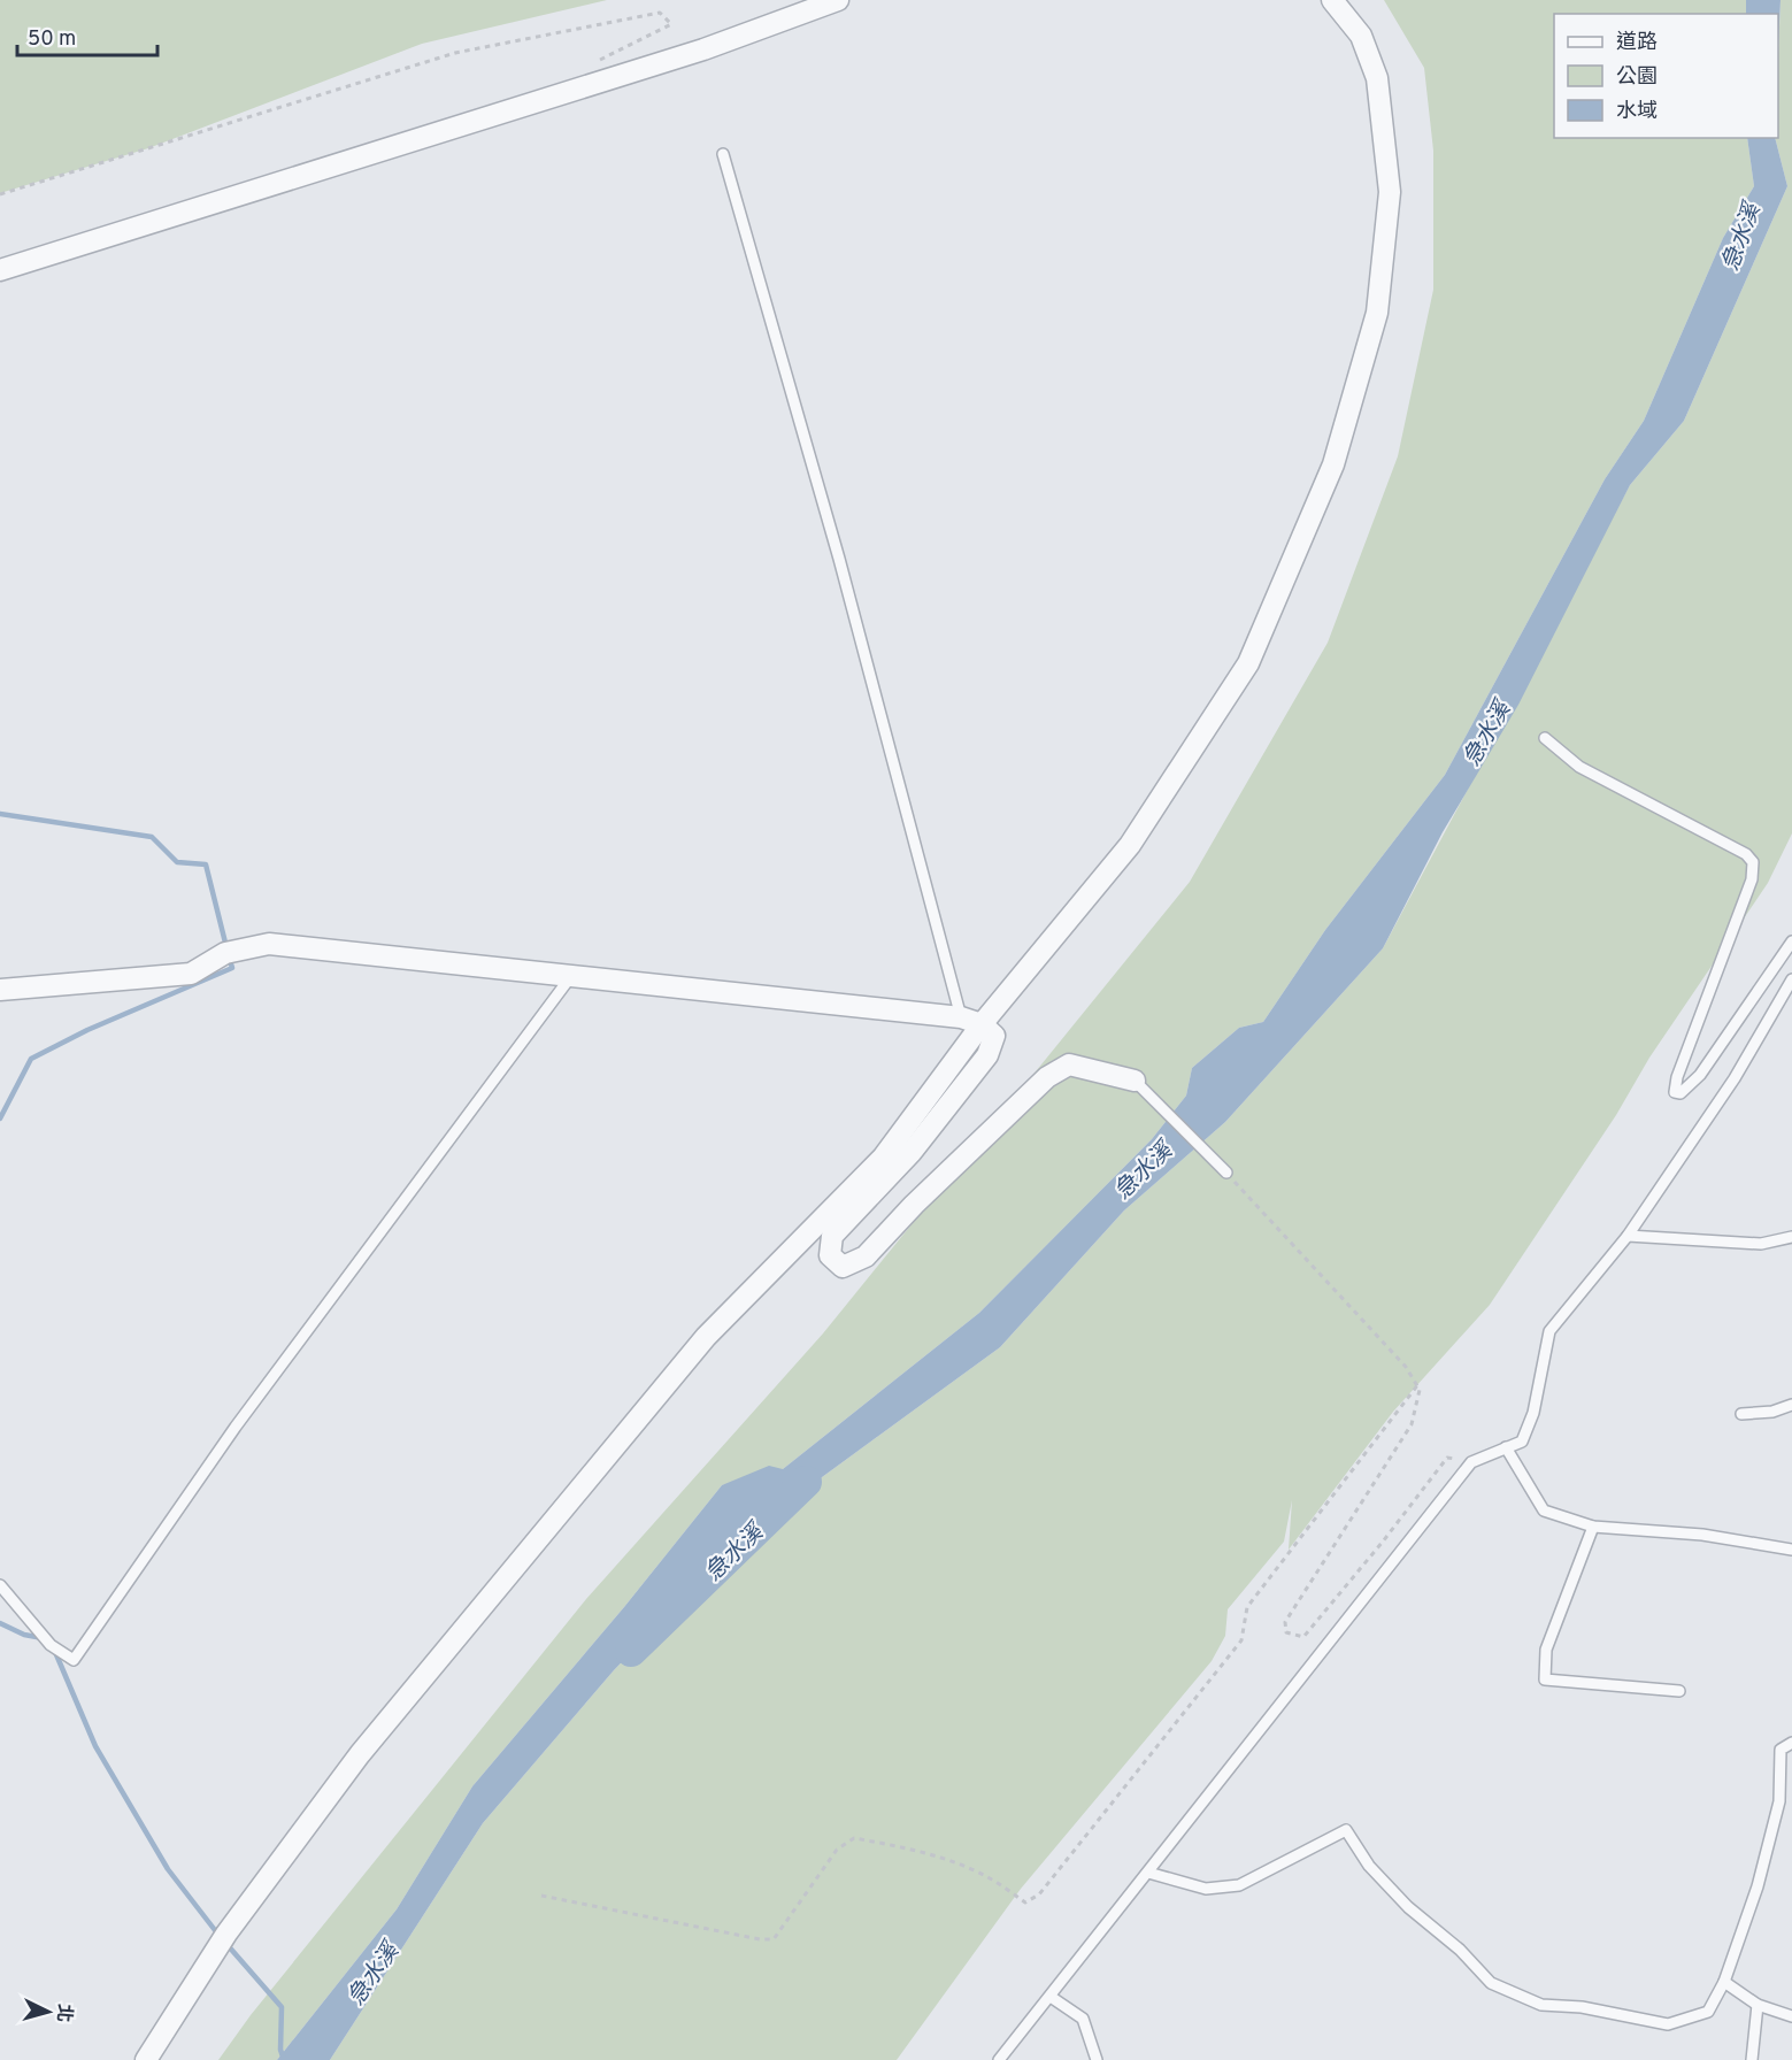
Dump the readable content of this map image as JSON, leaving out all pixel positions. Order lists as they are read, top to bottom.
{
  "water": ["急水溪"],
  "legend": ["道路", "公園", "水域"],
  "scale_bar": "50 m",
  "north": "right"
}
